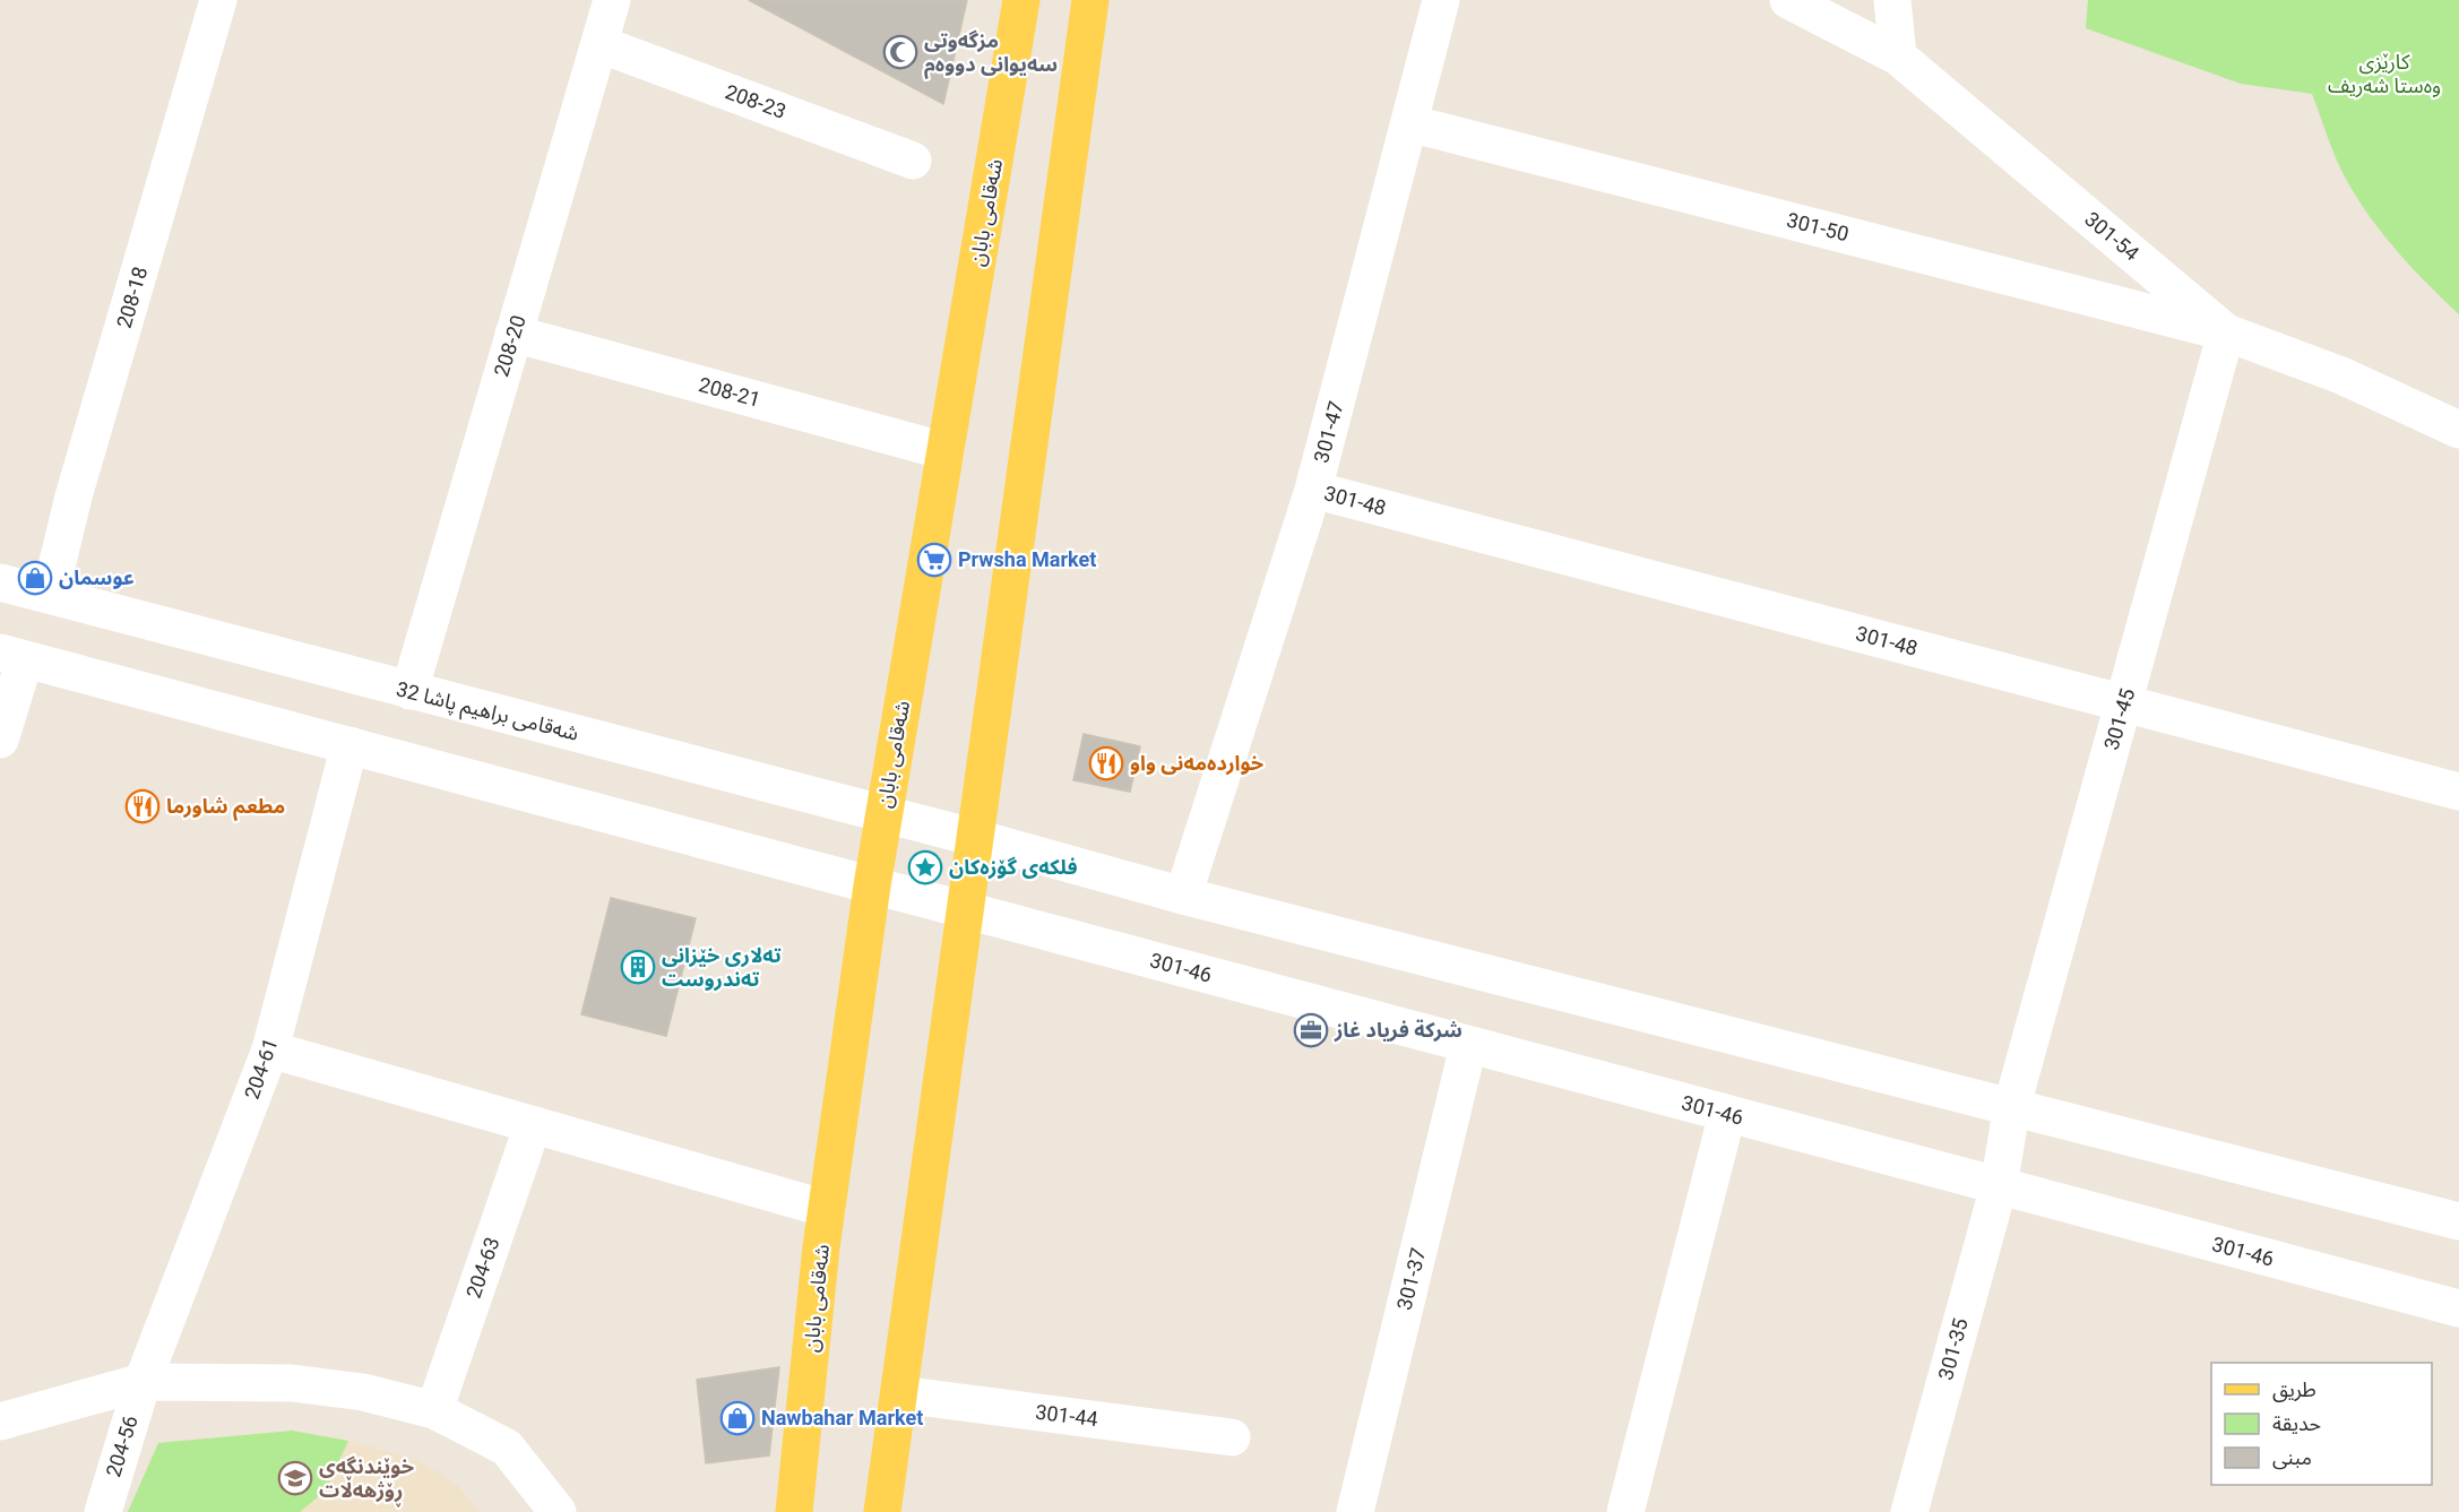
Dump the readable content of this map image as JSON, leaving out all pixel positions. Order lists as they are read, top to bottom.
{
  "streets": {
    "main road": ["شەقامی بابان"],
    "street": [
      "208-23",
      "301-50",
      "301-54",
      "208-18",
      "208-20",
      "208-21",
      "301-47",
      "301-48",
      "شەقامی براهیم پاشا 32",
      "301-45",
      "301-46",
      "204-61",
      "204-63",
      "301-37",
      "301-35",
      "301-44",
      "204-56"
    ]
  },
  "crossings": [
    ["208-23", "208-20"],
    ["شەقامی بابان", "208-21"],
    ["شەقامی بابان", "شەقامی براهیم پاشا 32"],
    ["301-50", "301-54"],
    ["301-50", "301-47"],
    ["301-50", "301-45"],
    ["301-54", "301-45"],
    ["208-18", "شەقامی براهیم پاشا 32"],
    ["208-20", "208-21"],
    ["208-20", "شەقامی براهیم پاشا 32"],
    ["301-47", "301-48"],
    ["301-48", "301-45"],
    ["301-45", "301-46"],
    ["301-45", "301-35"],
    ["301-46", "301-37"],
    ["301-46", "301-35"],
    ["204-61", "204-56"]
  ],
  "parks": ["کارێزی وەستا شەریف"],
  "places": {
    "mosque": ["مزگەوتی سەیوانی دووەم"],
    "supermarket": ["Prwsha Market"],
    "shop": ["عوسمان", "Nawbahar Market"],
    "restaurant": ["خواردەمەنی واو", "مطعم شاورما"],
    "place": ["فلکەی گۆزەکان"],
    "building": ["تەلاری خێزانی تەندروست"],
    "office": ["شرکة فرياد غاز"],
    "school or university": ["خوێندنگەی ڕۆژهەڵات"]
  },
  "legend": ["طريق", "حديقة", "مبنى"]
}
